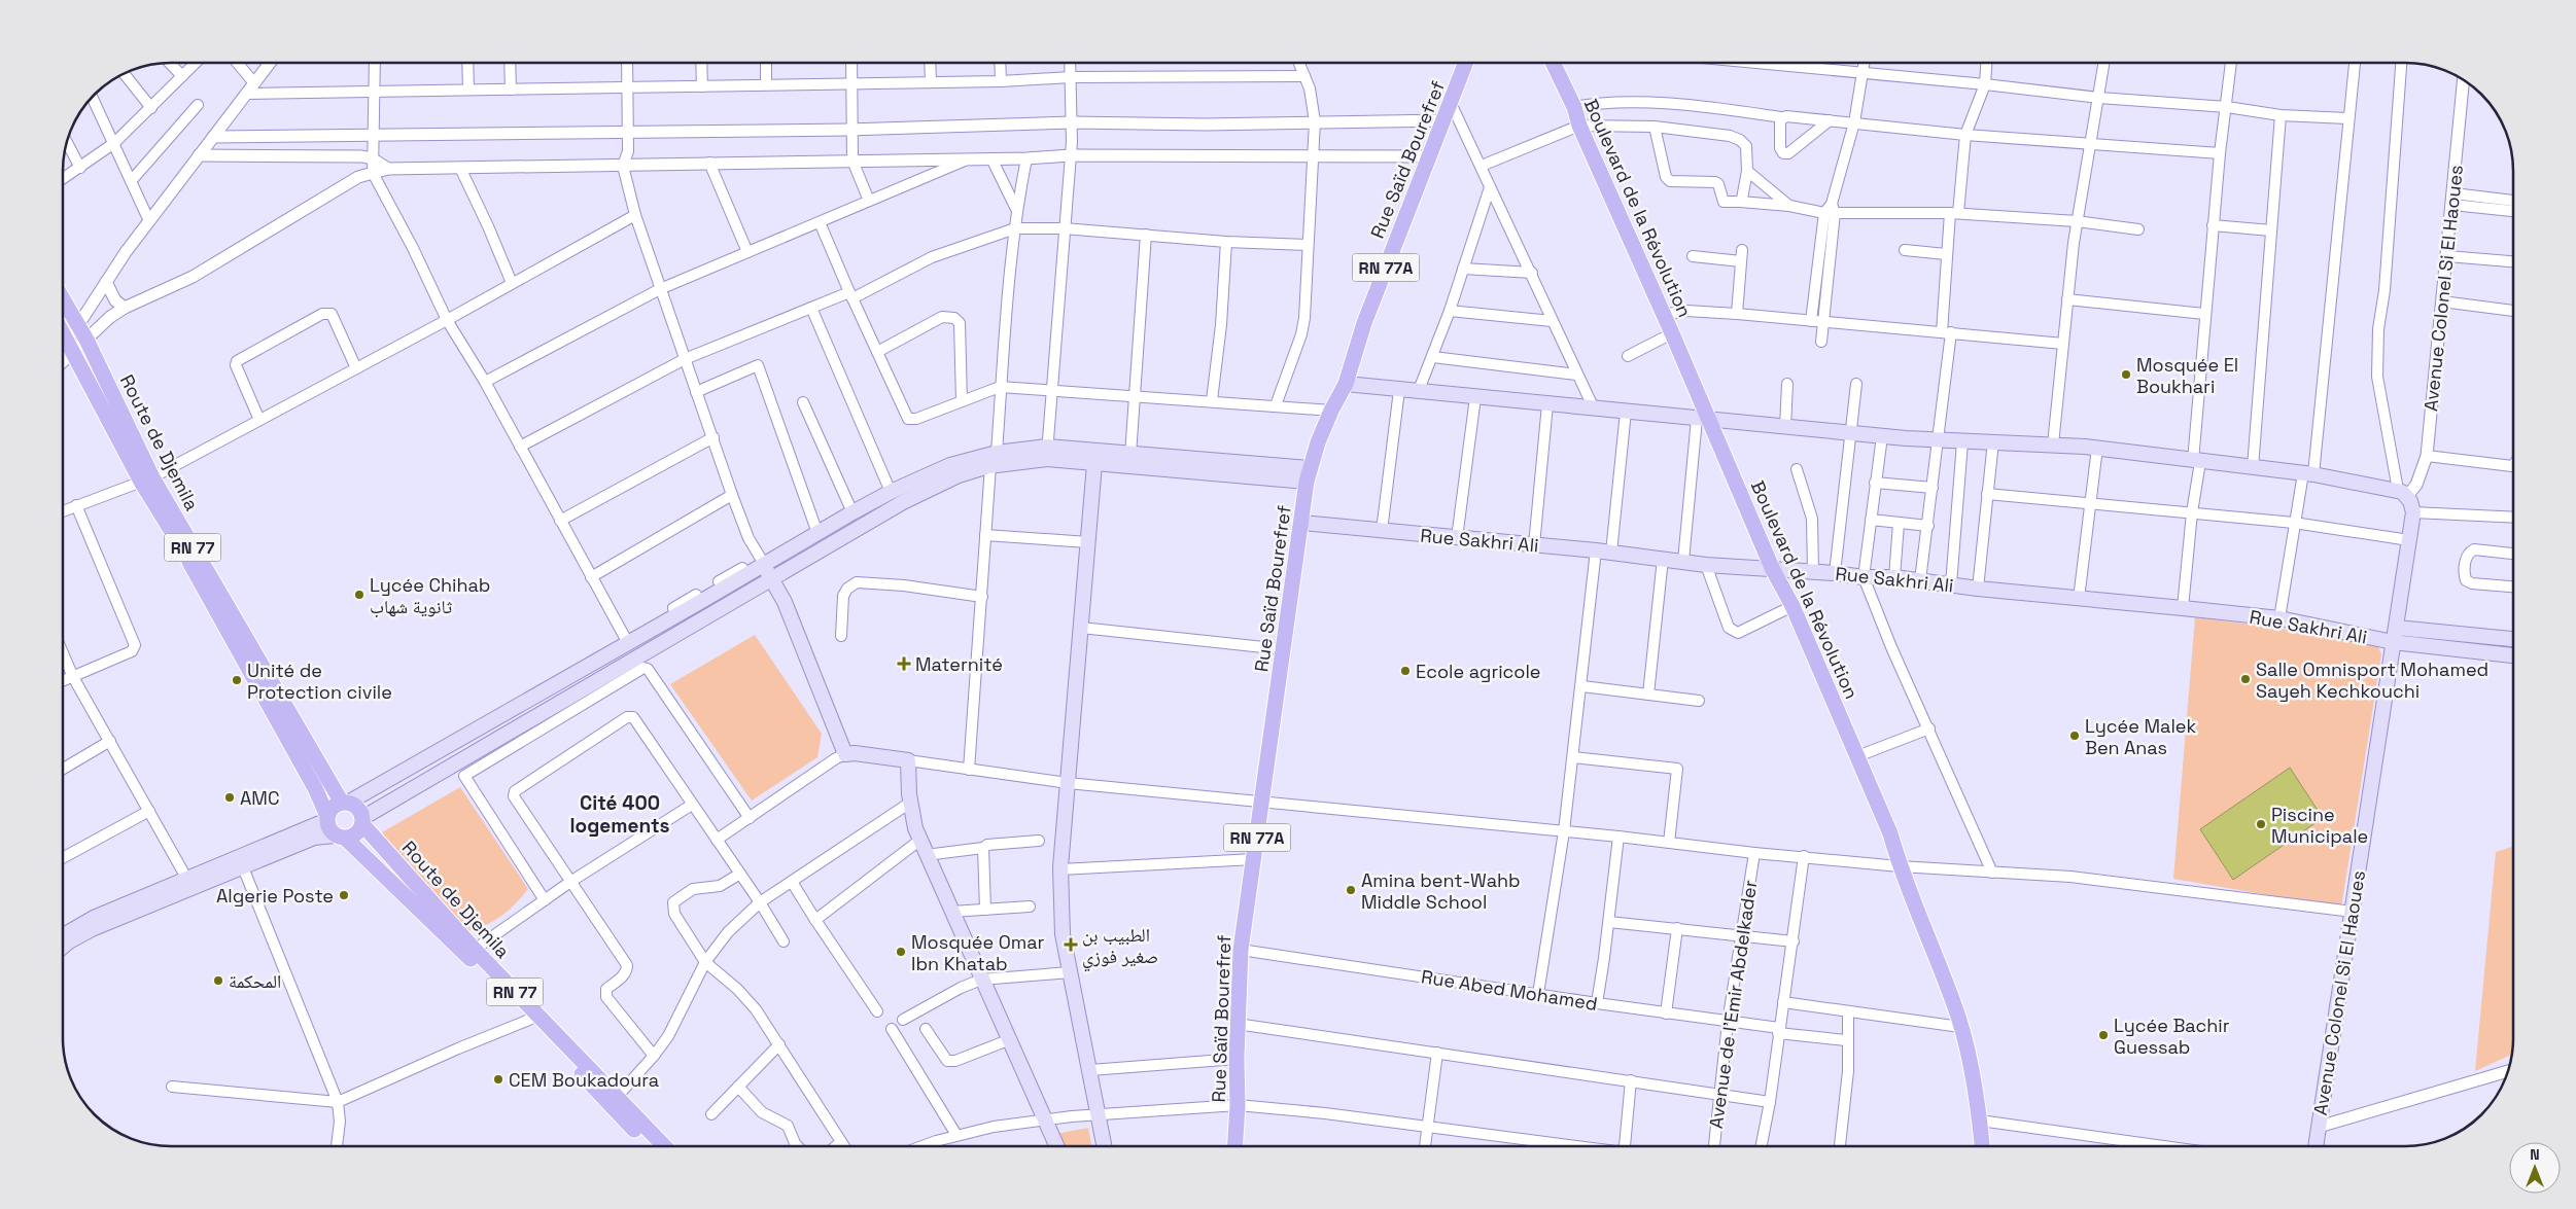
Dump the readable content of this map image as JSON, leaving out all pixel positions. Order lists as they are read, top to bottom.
{
  "streets": {
    "main road": [
      "Rue Saïd Bourefref",
      "Boulevard de la Révolution",
      "RN 77A",
      "Avenue Colonel Si El Haoues",
      "Route de Djemila",
      "Rue Sakhri Ali",
      "RN 77"
    ],
    "street": ["Rue Abed Mohamed", "Avenue de l'Emir Abdelkader"]
  },
  "crossings": [
    ["Rue Saïd Bourefref", "Rue Sakhri Ali"],
    ["Rue Saïd Bourefref", "Rue Abed Mohamed"],
    ["Boulevard de la Révolution", "Rue Sakhri Ali"],
    ["Avenue Colonel Si El Haoues", "Rue Sakhri Ali"],
    ["Rue Abed Mohamed", "Avenue de l'Emir Abdelkader"]
  ],
  "districts": ["Cité 400 logements"],
  "places": {
    "other": [
      "Mosquée El Boukhari",
      "Lycée Chihab ثانوية شهاب",
      "Ecole agricole",
      "Salle Omnisport Mohamed Sayeh Kechkouchi",
      "Unité de Protection civile",
      "Lycée Malek Ben Anas",
      "AMC",
      "Piscine Municipale",
      "Amina bent-Wahb Middle School",
      "Algerie Poste",
      "Mosquée Omar Ibn Khatab",
      "المحكمة",
      "Lycée Bachir Guessab",
      "CEM Boukadoura"
    ],
    "health": ["Maternité", "الطبيب بن صغير فوزي"]
  },
  "north": "top"
}
